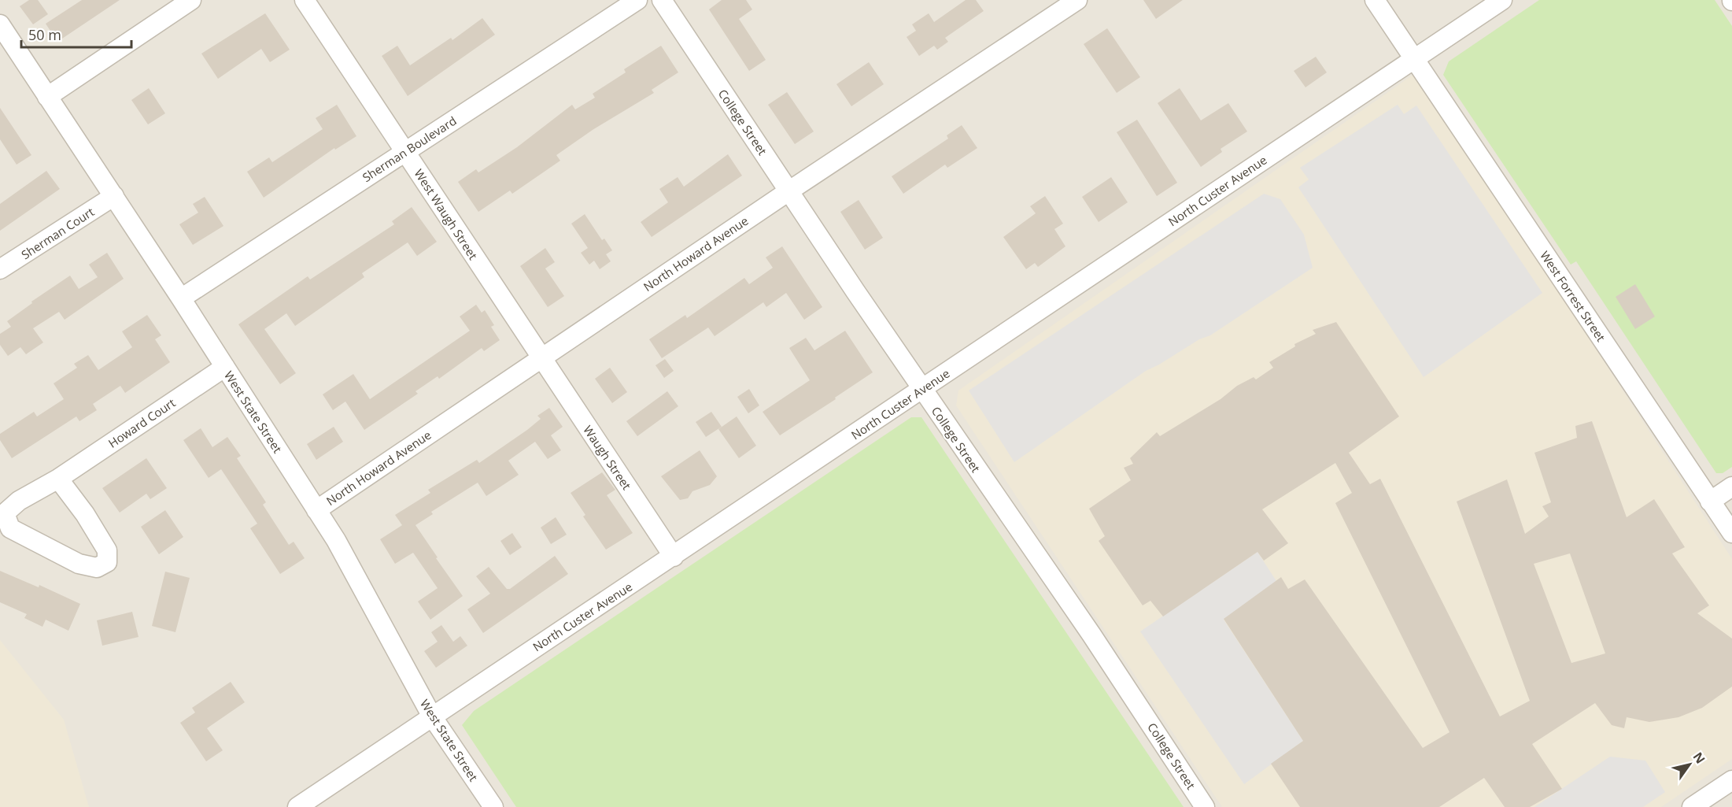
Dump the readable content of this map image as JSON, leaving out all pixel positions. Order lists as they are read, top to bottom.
{
  "streets": {
    "street": [
      "College Street",
      "Sherman Boulevard",
      "North Custer Avenue",
      "West Waugh Street",
      "Sherman Court",
      "North Howard Avenue",
      "West Forrest Street",
      "West State Street",
      "Howard Court",
      "Waugh Street"
    ]
  },
  "crossings": [
    ["College Street", "North Custer Avenue"],
    ["College Street", "North Howard Avenue"],
    ["Sherman Boulevard", "West Waugh Street"],
    ["Sherman Boulevard", "West State Street"],
    ["North Custer Avenue", "West Forrest Street"],
    ["North Custer Avenue", "West State Street"],
    ["North Custer Avenue", "Waugh Street"],
    ["West Waugh Street", "North Howard Avenue"],
    ["West Waugh Street", "Waugh Street"],
    ["Sherman Court", "West State Street"],
    ["North Howard Avenue", "West State Street"],
    ["North Howard Avenue", "Waugh Street"],
    ["West State Street", "Howard Court"]
  ],
  "scale_bar": "50 m",
  "north": "top right"
}
